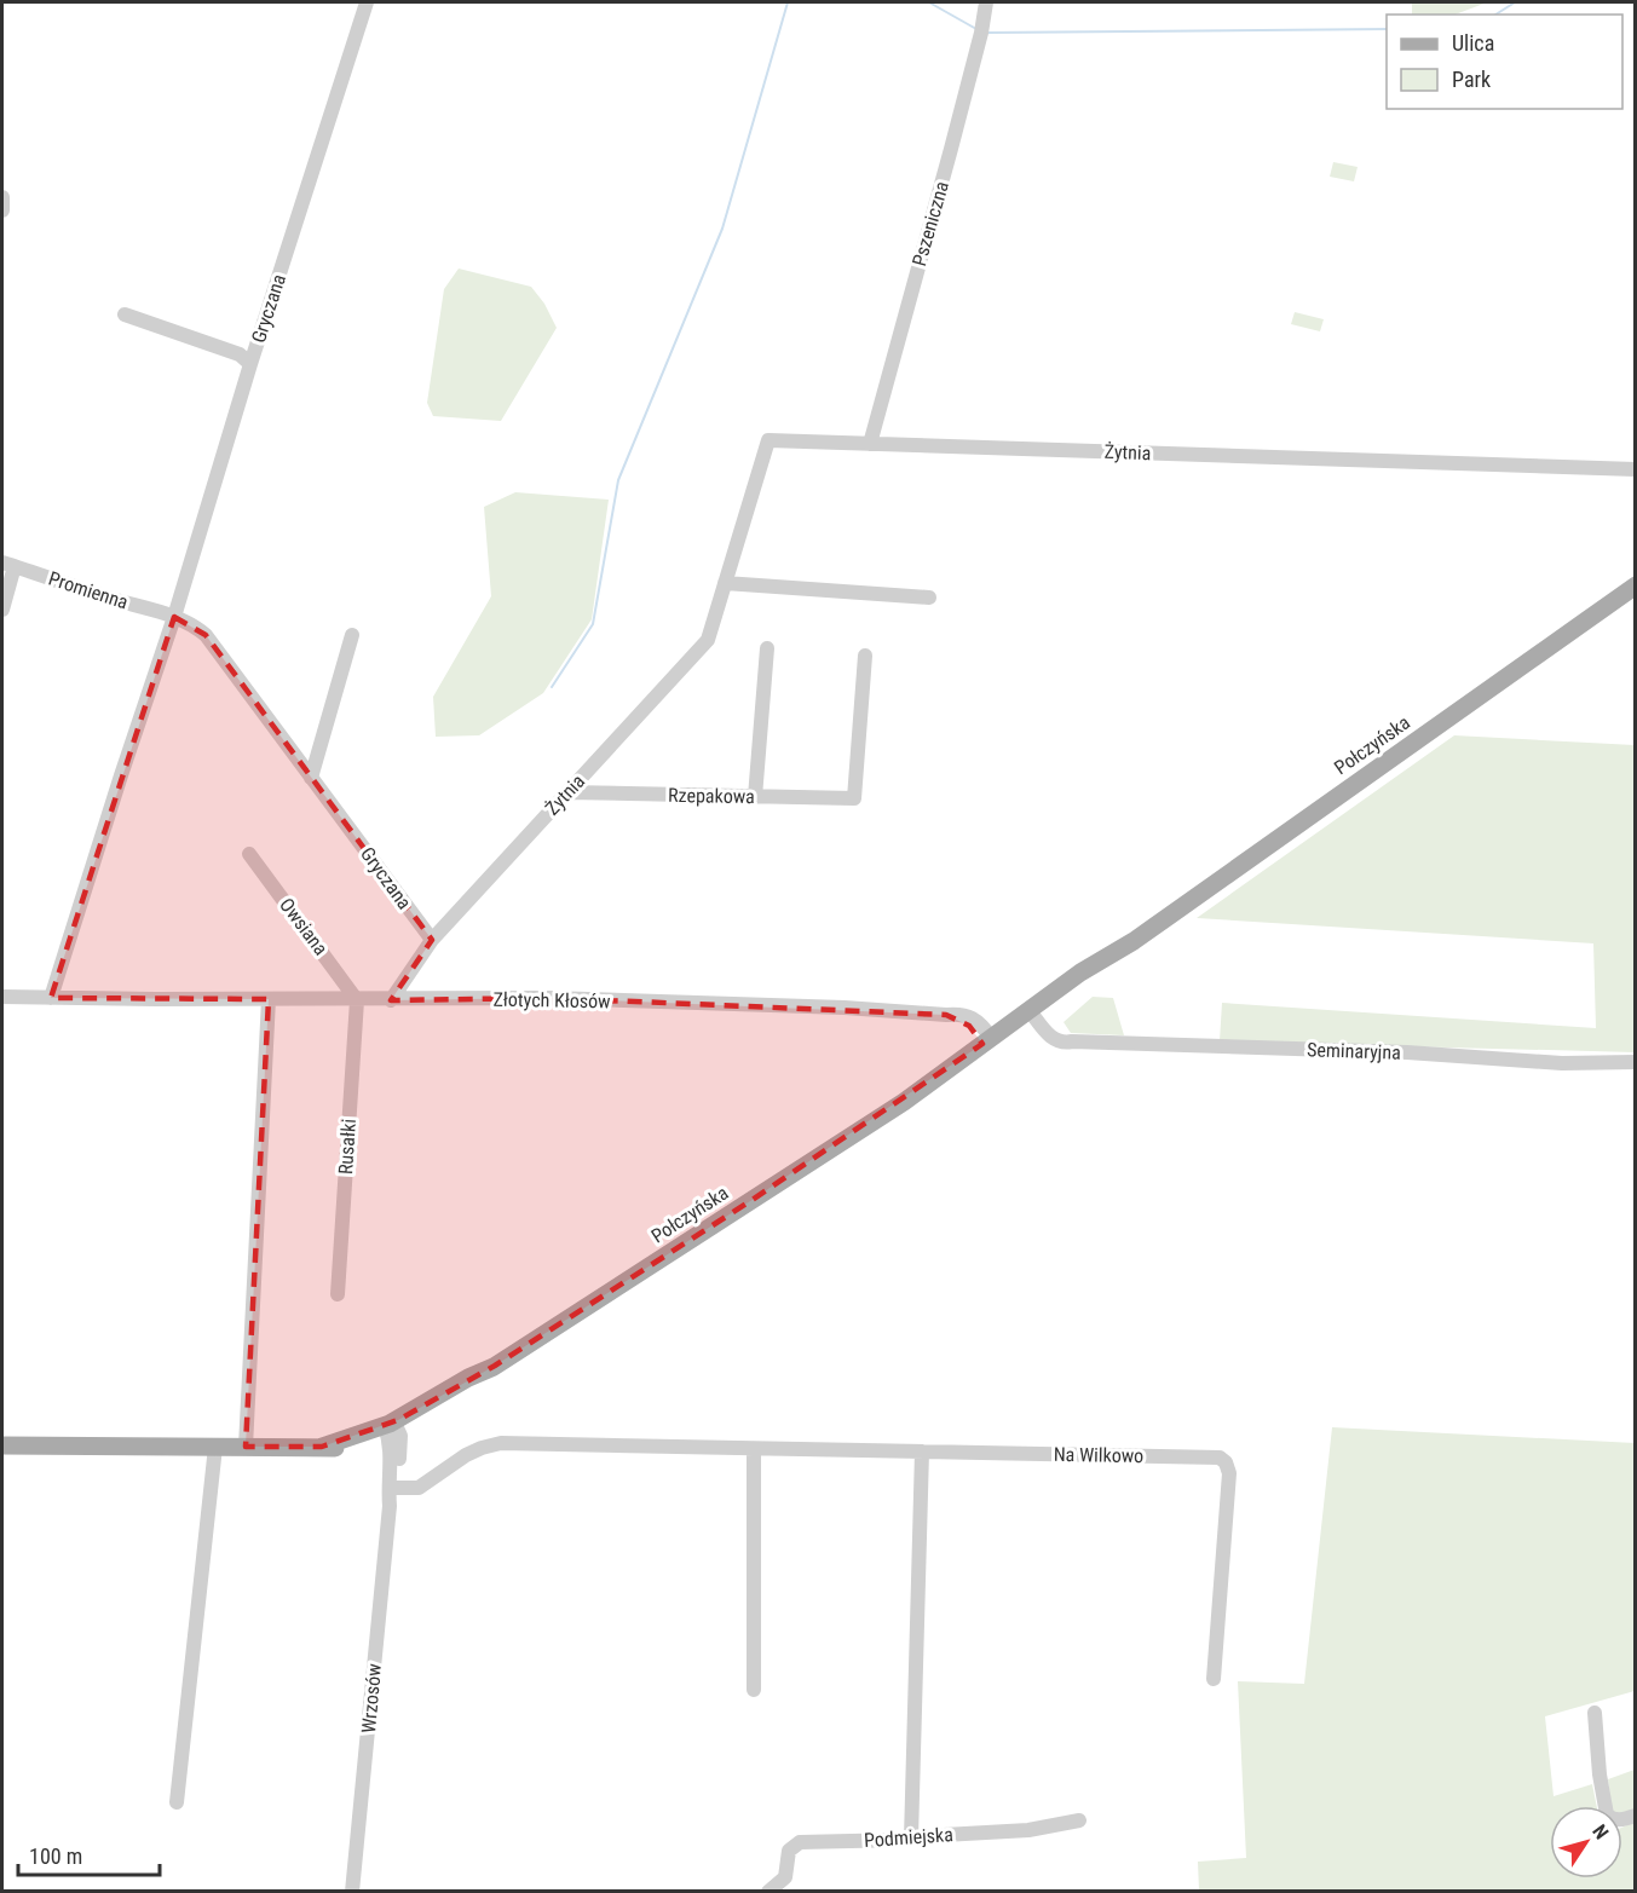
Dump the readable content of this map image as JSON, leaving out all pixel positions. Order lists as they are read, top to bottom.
{
  "streets": {
    "main road": ["Połczyńska"],
    "street": [
      "Pszeniczna",
      "Gryczana",
      "Żytnia",
      "Promienna",
      "Rzepakowa",
      "Owsiana",
      "Złotych Kłosów",
      "Seminaryjna",
      "Rusałki",
      "Na Wilkowo",
      "Wrzosów",
      "Podmiejska"
    ]
  },
  "crossings": [
    ["Pszeniczna", "Żytnia"],
    ["Gryczana", "Żytnia"],
    ["Gryczana", "Promienna"],
    ["Gryczana", "Złotych Kłosów"],
    ["Żytnia", "Rzepakowa"],
    ["Żytnia", "Złotych Kłosów"],
    ["Połczyńska", "Złotych Kłosów"],
    ["Połczyńska", "Seminaryjna"],
    ["Połczyńska", "Wrzosów"],
    ["Owsiana", "Złotych Kłosów"],
    ["Owsiana", "Rusałki"],
    ["Złotych Kłosów", "Rusałki"],
    ["Na Wilkowo", "Wrzosów"]
  ],
  "legend": ["Ulica", "Park"],
  "scale_bar": "100 m",
  "north": "top right"
}
